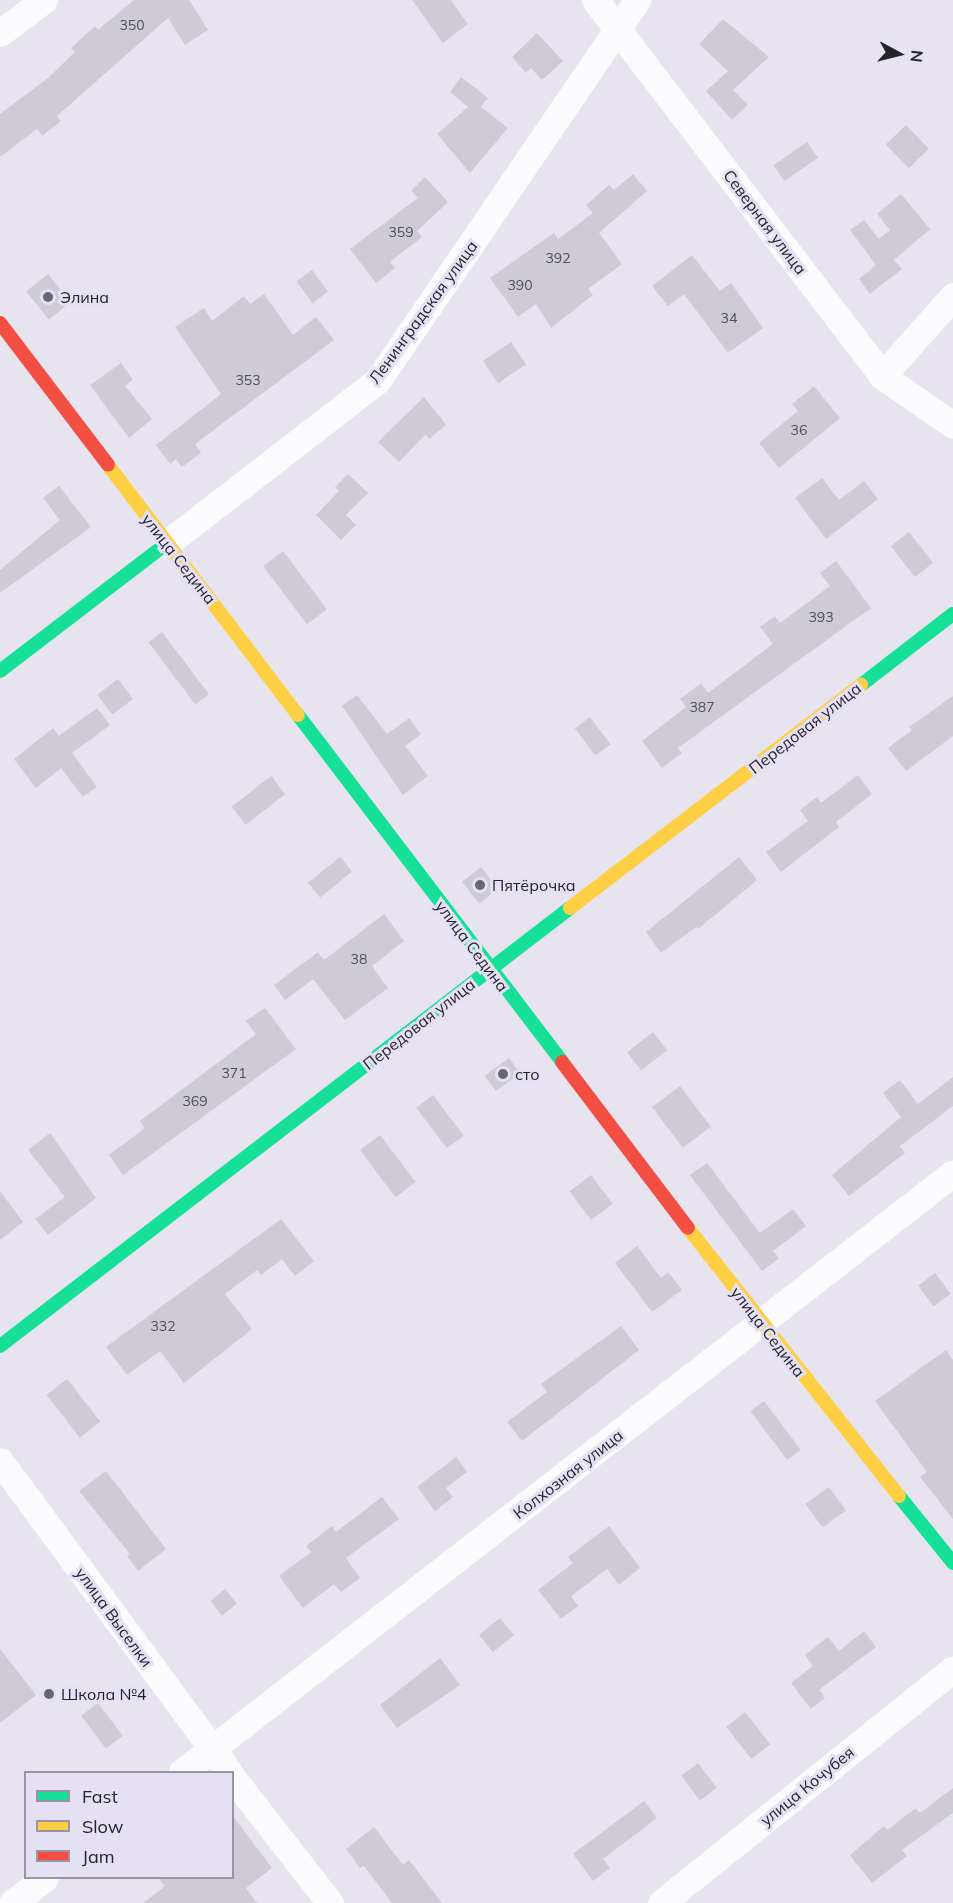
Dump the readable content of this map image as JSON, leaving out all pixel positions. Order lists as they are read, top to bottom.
{
  "streets": {
    "main road": ["Ленинградская улица", "улица Седина", "Передовая улица"],
    "street": [
      "Северная улица",
      "Колхозная улица",
      "улица Выселки",
      "улица Кочубея"
    ]
  },
  "crossings": [
    ["Северная улица", "Ленинградская улица"],
    ["Ленинградская улица", "улица Седина"],
    ["улица Седина", "Передовая улица"],
    ["улица Седина", "Колхозная улица"],
    ["Колхозная улица", "улица Выселки"]
  ],
  "places": [
    "Элина",
    "Пятёрочка",
    "сто",
    "Школа №4"
  ],
  "house_numbers": [
    "350",
    "359",
    "392",
    "390",
    "34",
    "353",
    "36",
    "393",
    "387",
    "38",
    "371",
    "369",
    "332"
  ],
  "legend": ["Fast", "Slow", "Jam"],
  "north": "right"
}
